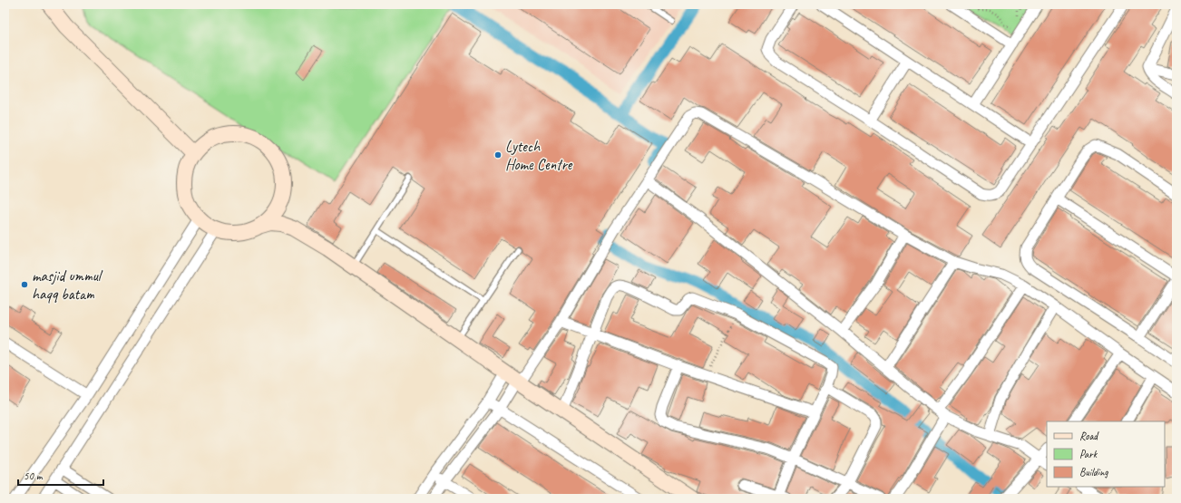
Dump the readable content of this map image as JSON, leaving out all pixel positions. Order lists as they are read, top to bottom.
{
  "places": ["Lytech Home Centre", "masjid ummul haqq batam"],
  "legend": ["Road", "Park", "Building"],
  "scale_bar": "50 m"
}
